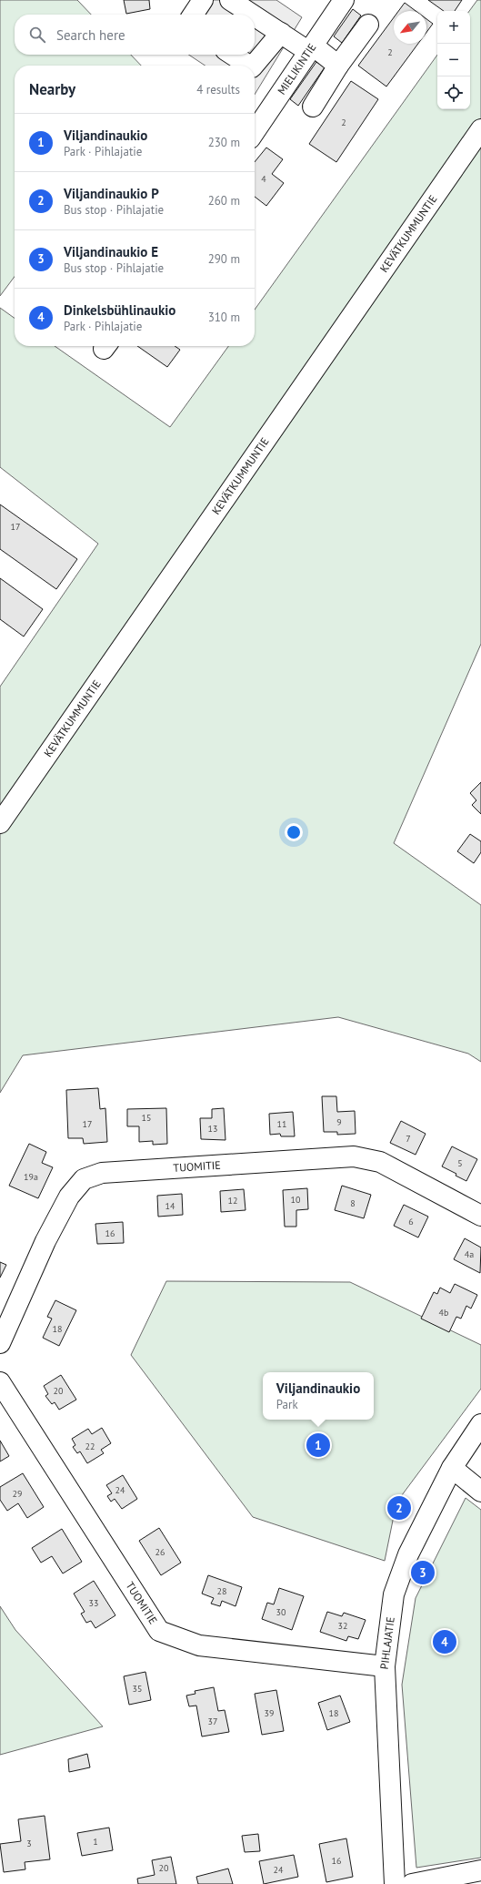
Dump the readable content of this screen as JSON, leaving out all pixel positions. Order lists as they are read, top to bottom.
{
  "streets": {
    "street": [
      "MIELIKINTIE",
      "KEVÄTKUMMUNTIE",
      "TUOMITIE",
      "PIHLAJATIE"
    ]
  },
  "crossings": [
    ["TUOMITIE", "PIHLAJATIE"]
  ],
  "house_numbers": [
    "2",
    "2",
    "4",
    "17",
    "15",
    "9",
    "17",
    "11",
    "13",
    "7",
    "5",
    "19a",
    "10",
    "12",
    "8",
    "14",
    "6",
    "16",
    "4a",
    "4b",
    "18",
    "20",
    "22",
    "24",
    "29",
    "26",
    "28",
    "33",
    "30",
    "32",
    "35",
    "39",
    "18",
    "37",
    "1",
    "3",
    "16",
    "20",
    "24"
  ],
  "north": "bottom left",
  "page": {
    "map_buttons": ["+", "−"],
    "search": "Search here",
    "heading": ["Nearby", "4 results"],
    "list": [
      {
        "mark": "1",
        "name": "Viljandinaukio",
        "note": "Park · Pihlajatie",
        "value": "230 m"
      },
      {
        "mark": "2",
        "name": "Viljandinaukio P",
        "note": "Bus stop · Pihlajatie",
        "value": "260 m"
      },
      {
        "mark": "3",
        "name": "Viljandinaukio E",
        "note": "Bus stop · Pihlajatie",
        "value": "290 m"
      },
      {
        "mark": "4",
        "name": "Dinkelsbühlinaukio",
        "note": "Park · Pihlajatie",
        "value": "310 m"
      }
    ],
    "popup": ["Viljandinaukio", "Park"],
    "pins": [
      "1",
      "2",
      "3",
      "4"
    ]
  }
}
